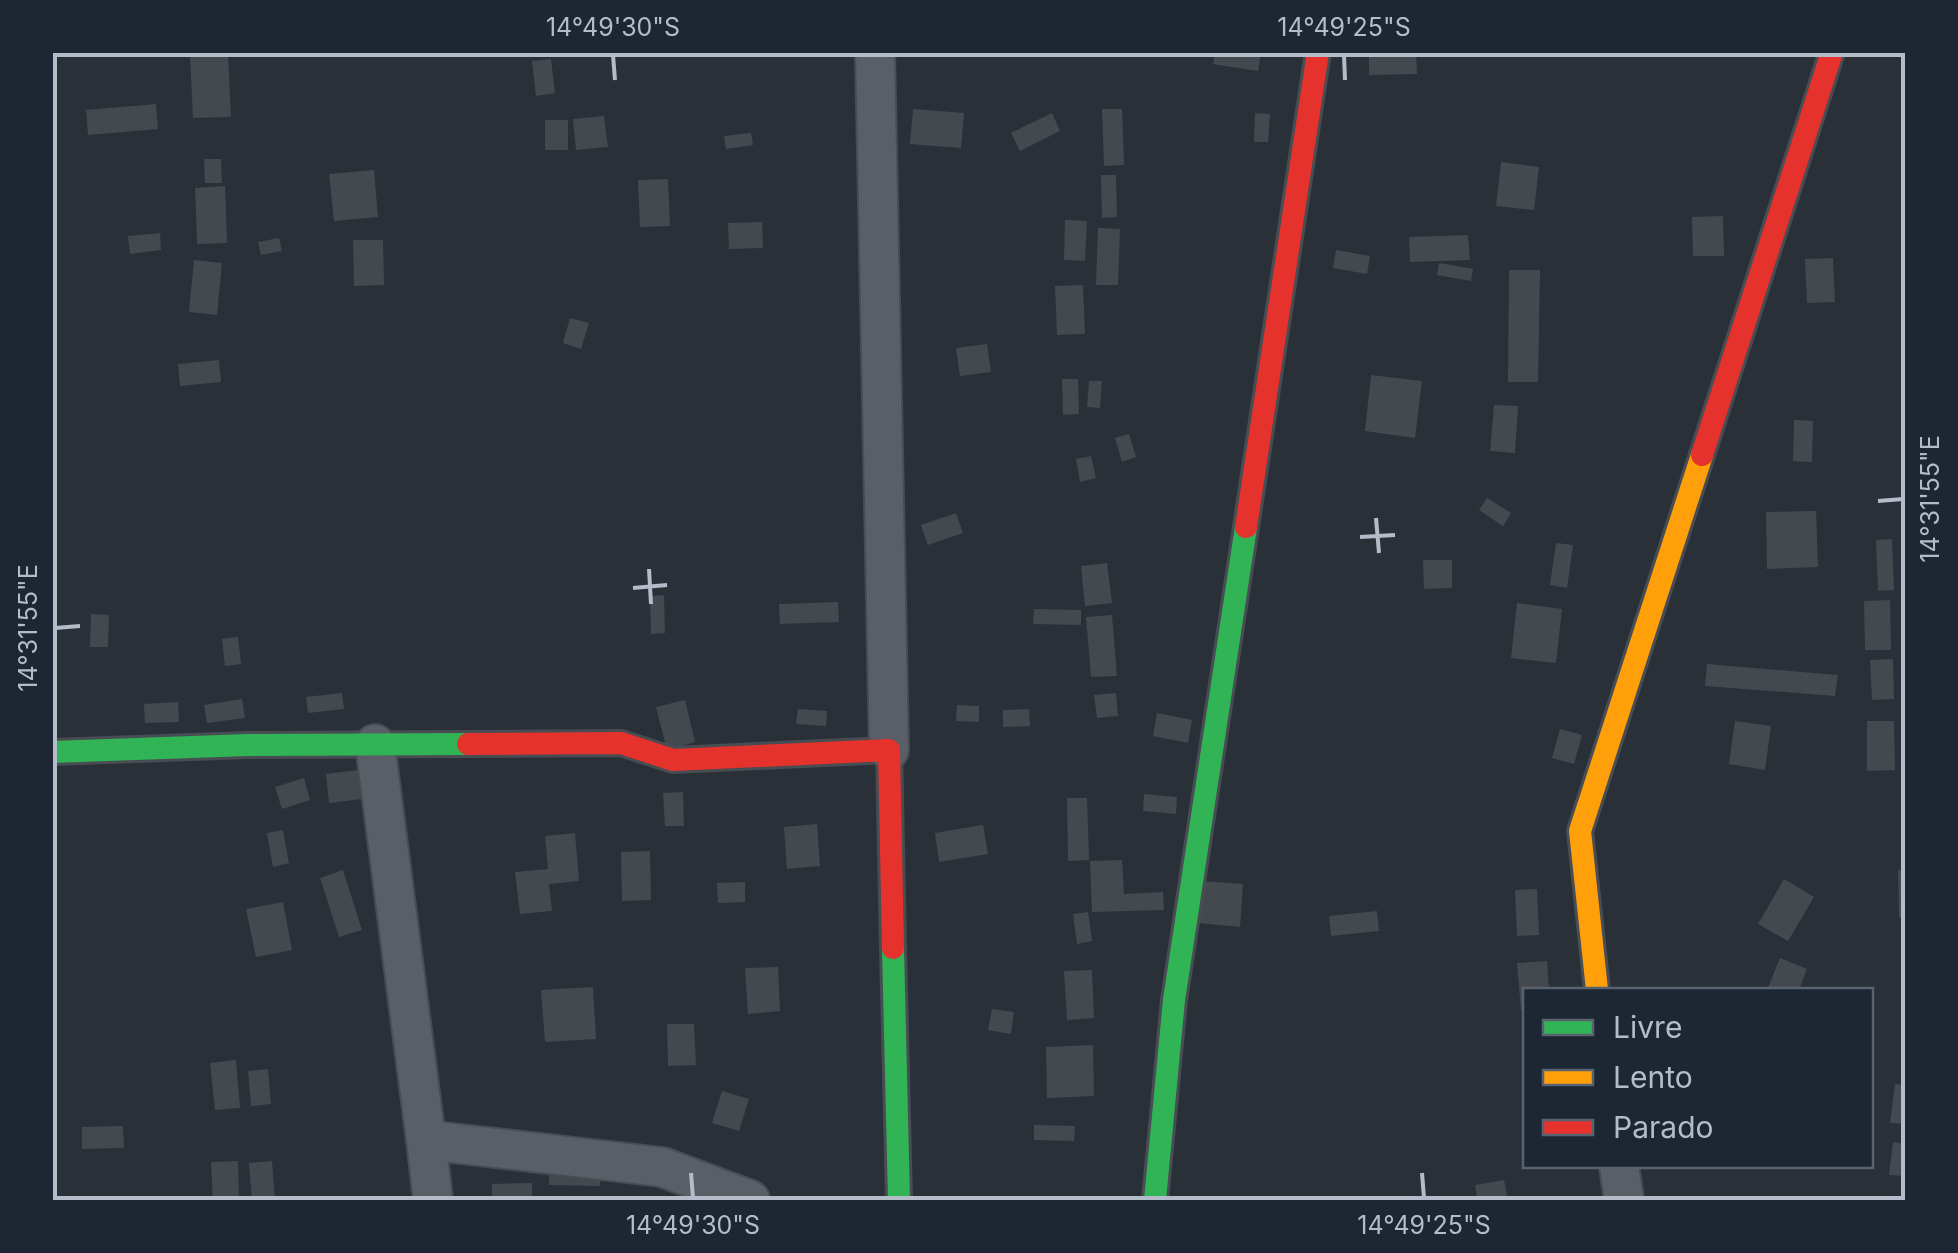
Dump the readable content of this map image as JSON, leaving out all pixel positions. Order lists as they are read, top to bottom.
{
  "legend": ["Livre", "Lento", "Parado"],
  "coordinates": ["14°49'30\"S", "14°49'25\"S", "14°31'55\"E"]
}
